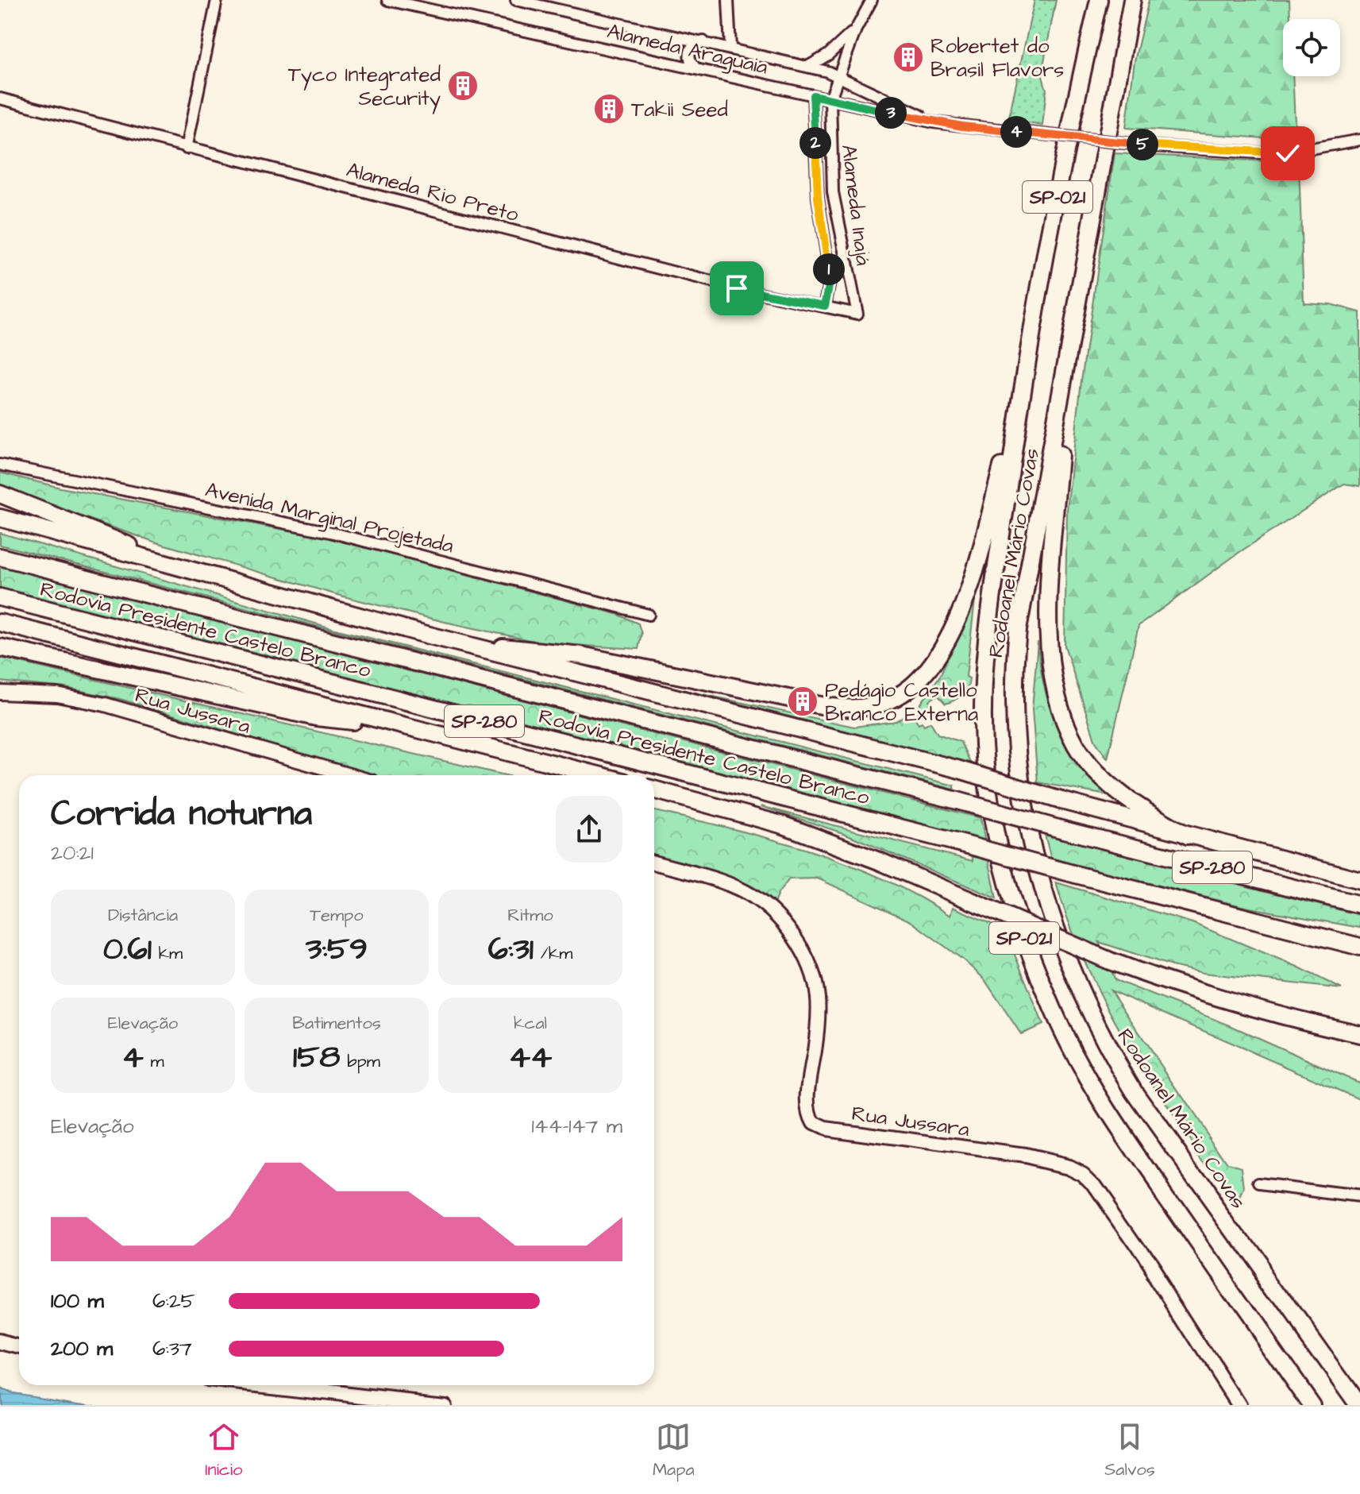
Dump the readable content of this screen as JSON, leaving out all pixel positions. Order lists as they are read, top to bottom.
{
  "streets": {
    "highway": [
      "SP-021",
      "Rodoanel Mário Covas",
      "Rodovia Presidente Castelo Branco",
      "SP-280"
    ],
    "main road": ["Rua Jussara"],
    "street": [
      "Alameda Araguaia",
      "Alameda Rio Preto",
      "Alameda Inajá",
      "Avenida Marginal Projetada"
    ]
  },
  "crossings": [
    ["Alameda Araguaia", "Alameda Inajá"],
    ["Alameda Rio Preto", "Alameda Inajá"]
  ],
  "places": {
    "building": [
      "Robertet do Brasil Flavors",
      "Tyco Integrated Security",
      "Takii Seed",
      "Pedágio Castello Branco Externa"
    ]
  },
  "page": {
    "pins": [
      "3",
      "4",
      "2",
      "5",
      "1"
    ],
    "heading": ["Corrida noturna", "20:21"],
    "stats": [
      ["Distância", "0.61 km"],
      ["Tempo", "3:59"],
      ["Ritmo", "6:31 /km"],
      ["Elevação", "4 m"],
      ["Batimentos", "158 bpm"],
      ["kcal", "44"]
    ],
    "chart": ["Elevação", "144–147 m"],
    "list": [
      {
        "name": "100 m",
        "note": "6:25"
      },
      {
        "name": "200 m",
        "note": "6:37"
      }
    ],
    "tabs": ["Início", "Mapa", "Salvos"]
  }
}
